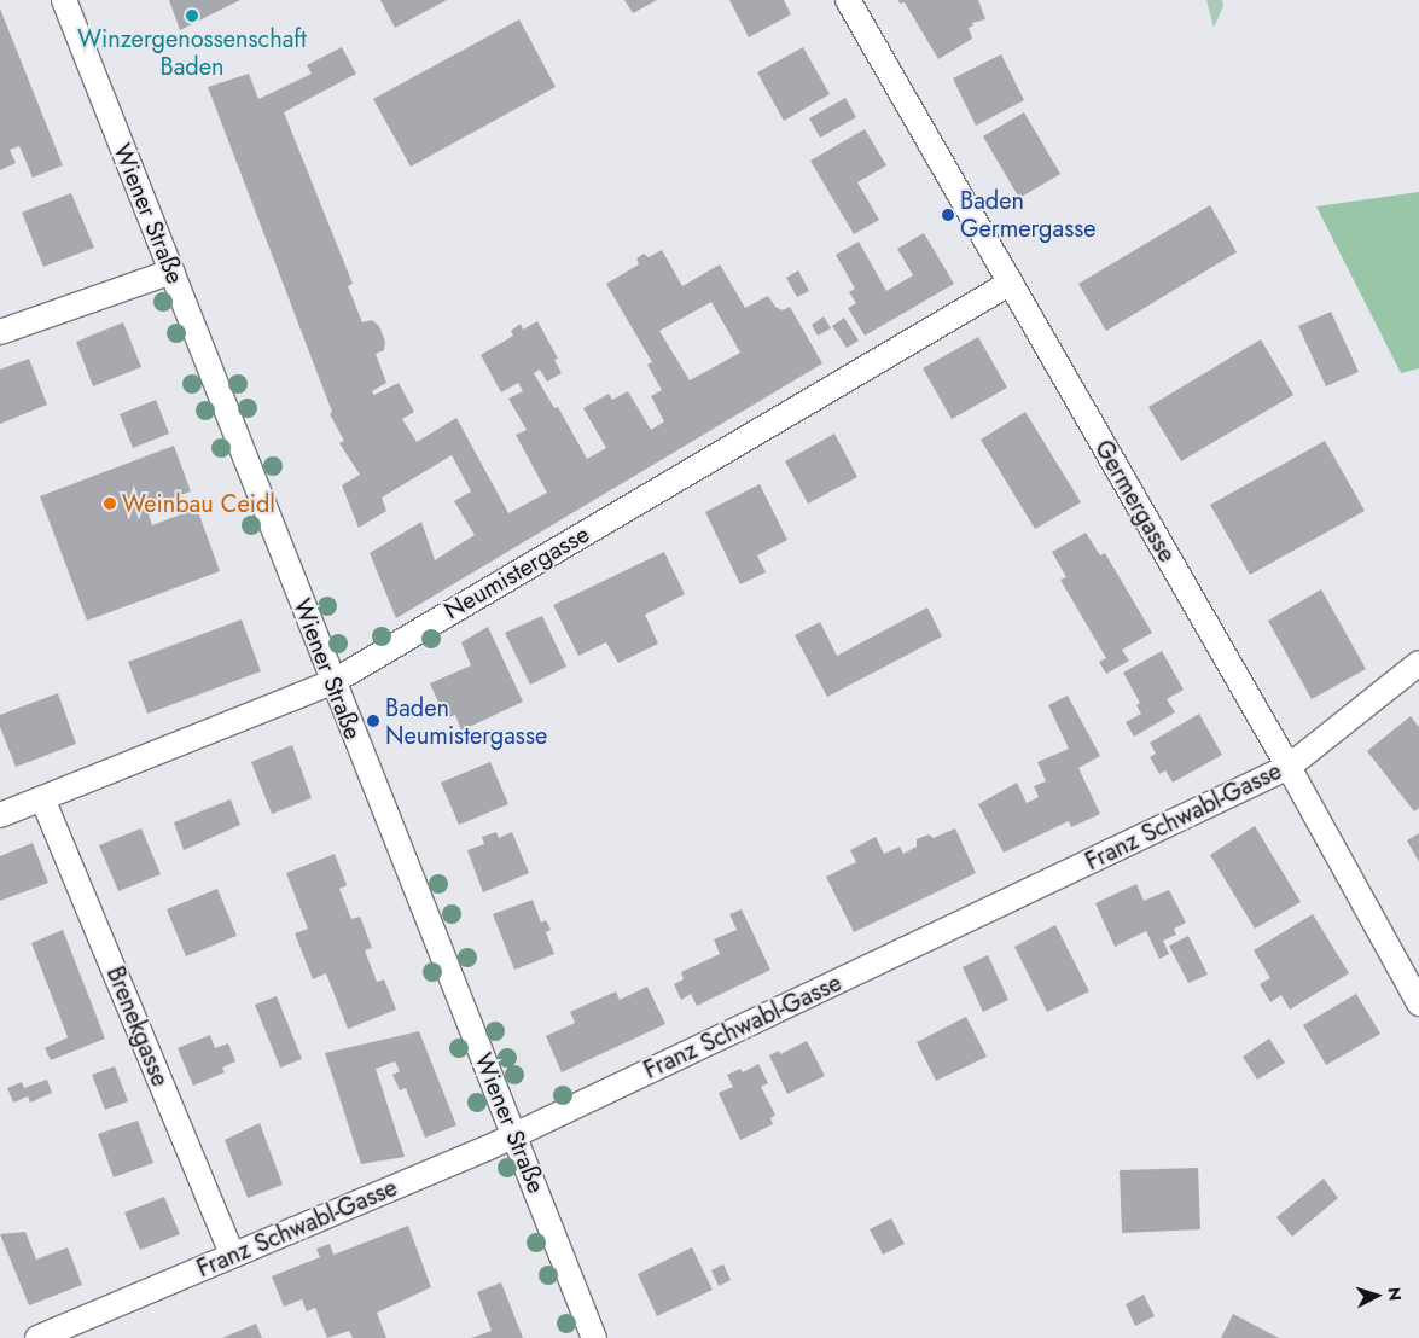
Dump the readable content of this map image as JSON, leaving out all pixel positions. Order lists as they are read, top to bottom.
{
  "streets": {
    "street": [
      "Wiener Straße",
      "Germergasse",
      "Neumistergasse",
      "Franz Schwabl-Gasse",
      "Brenekgasse"
    ]
  },
  "crossings": [
    ["Wiener Straße", "Neumistergasse"],
    ["Wiener Straße", "Franz Schwabl-Gasse"],
    ["Germergasse", "Neumistergasse"],
    ["Germergasse", "Franz Schwabl-Gasse"],
    ["Neumistergasse", "Brenekgasse"],
    ["Franz Schwabl-Gasse", "Brenekgasse"]
  ],
  "places": [
    "Winzergenossenschaft Baden",
    "Baden Germergasse",
    "Weinbau Ceidl",
    "Baden Neumistergasse"
  ],
  "north": "right"
}
